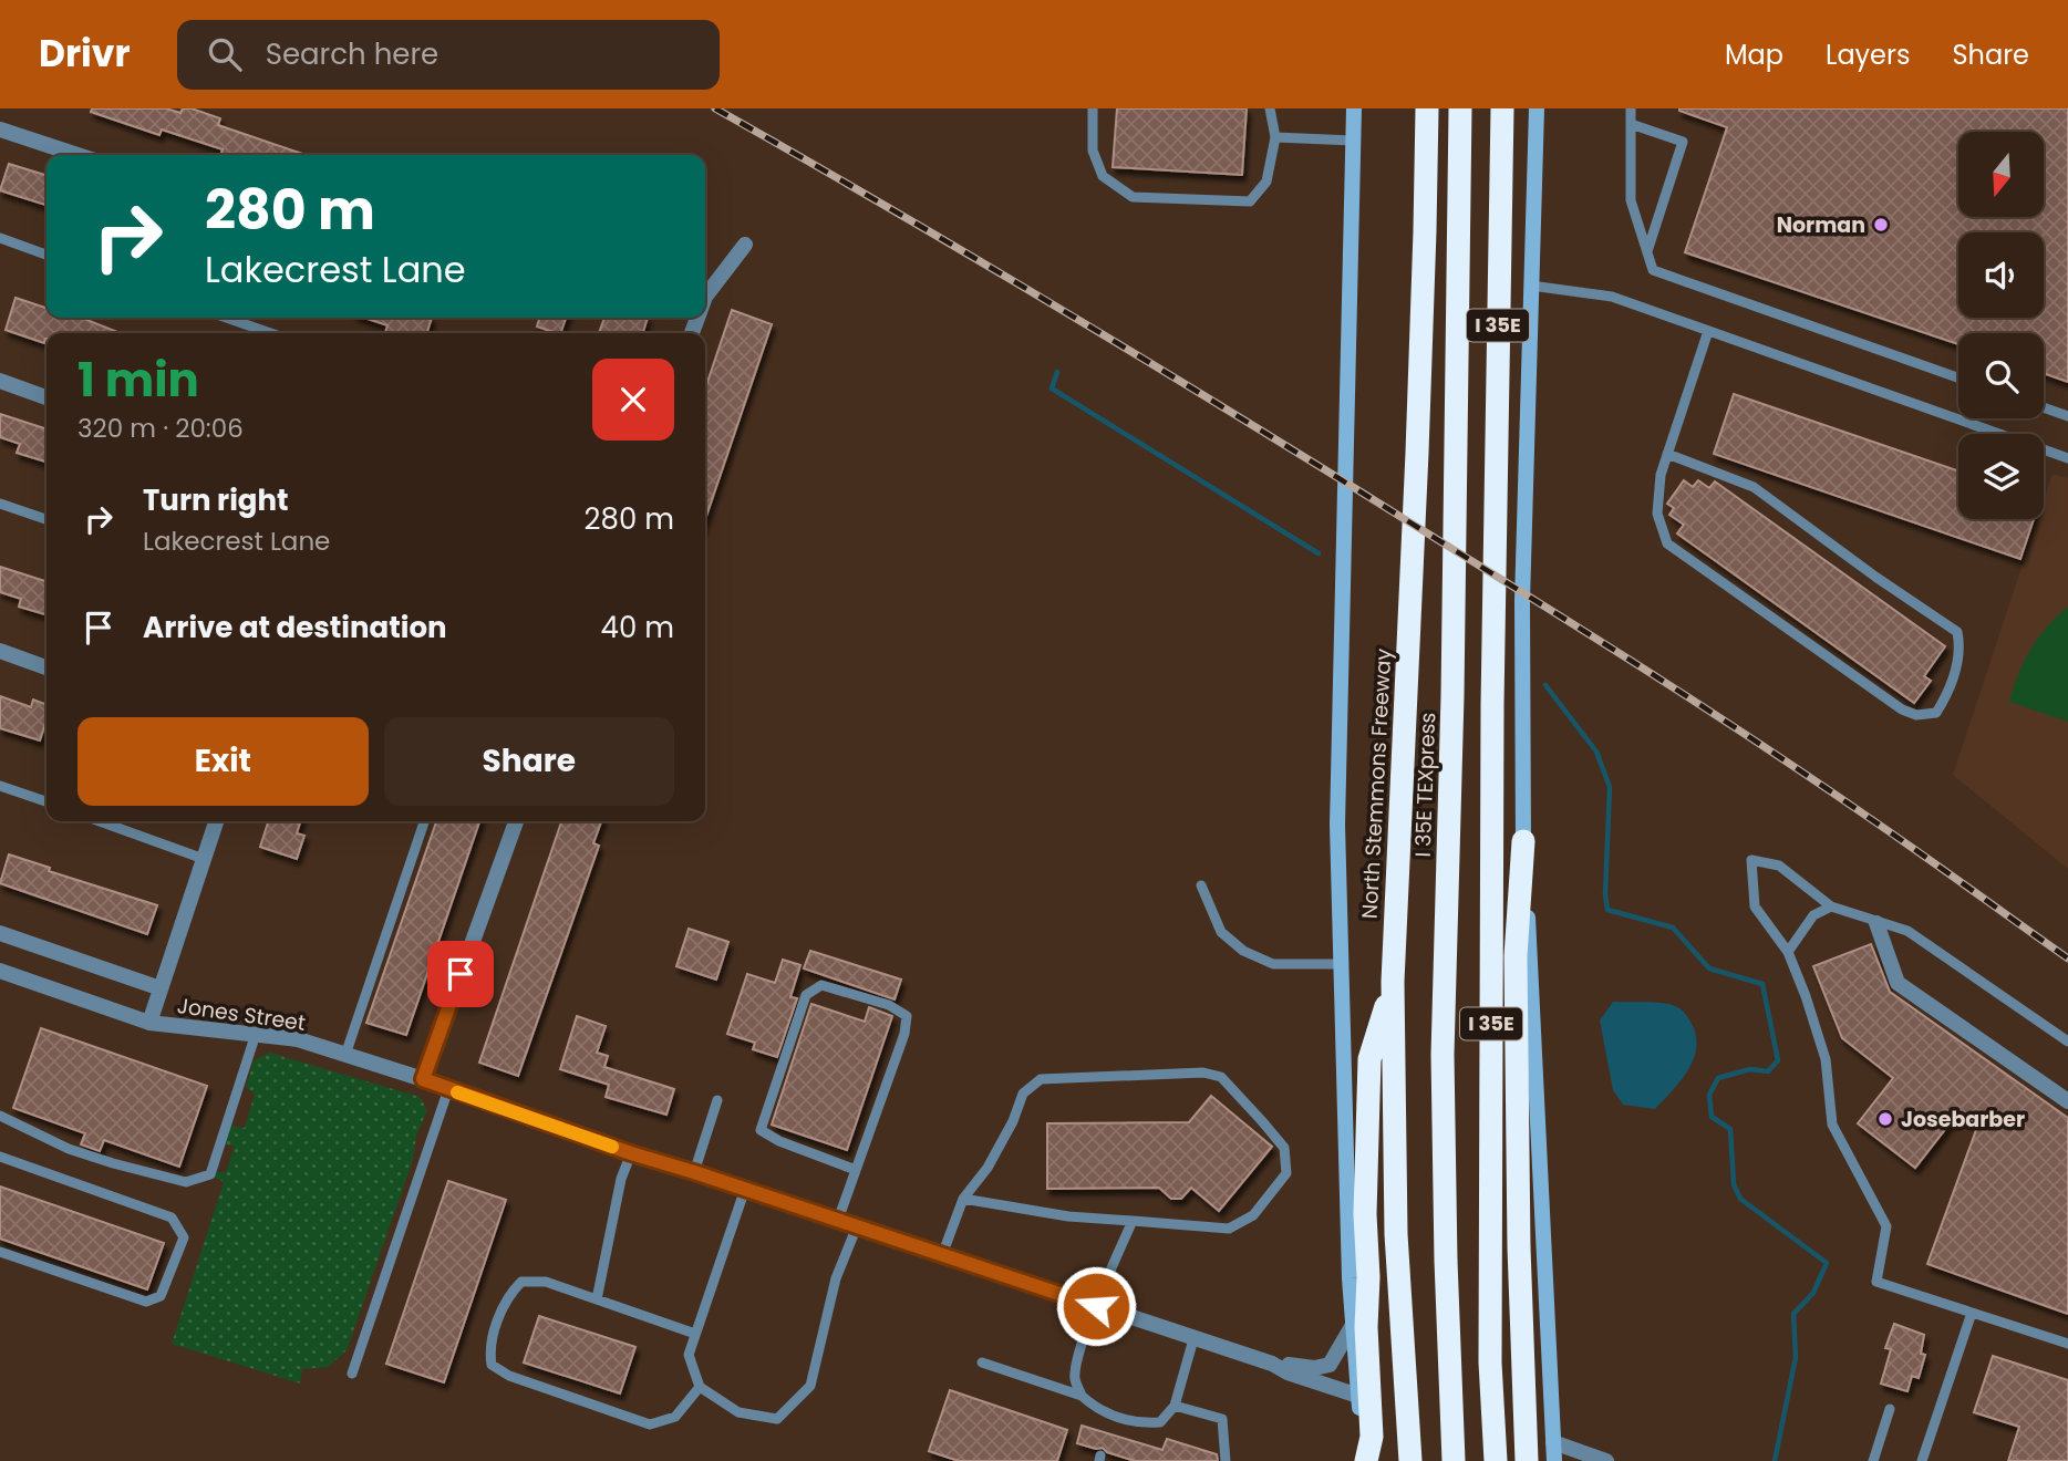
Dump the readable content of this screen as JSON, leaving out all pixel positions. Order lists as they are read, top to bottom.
{
  "streets": {
    "highway": ["I 35E", "North Stemmons Freeway", "I 35E TEXpress"],
    "street": ["Jones Street"]
  },
  "crossings": [
    ["North Stemmons Freeway", "Jones Street"]
  ],
  "places": ["Norman", "Josebarber"],
  "north": "bottom",
  "page": {
    "header": "Drivr",
    "search": "Search here",
    "nav": ["Map", "Layers", "Share"],
    "turn": ["280 m", "Lakecrest Lane"],
    "heading": ["1 min", "320 m · 20:06"],
    "list": [
      {
        "name": "Turn right",
        "note": "Lakecrest Lane",
        "value": "280 m"
      },
      {
        "name": "Arrive at destination",
        "value": "40 m"
      }
    ],
    "buttons": ["Exit", "Share"]
  }
}
